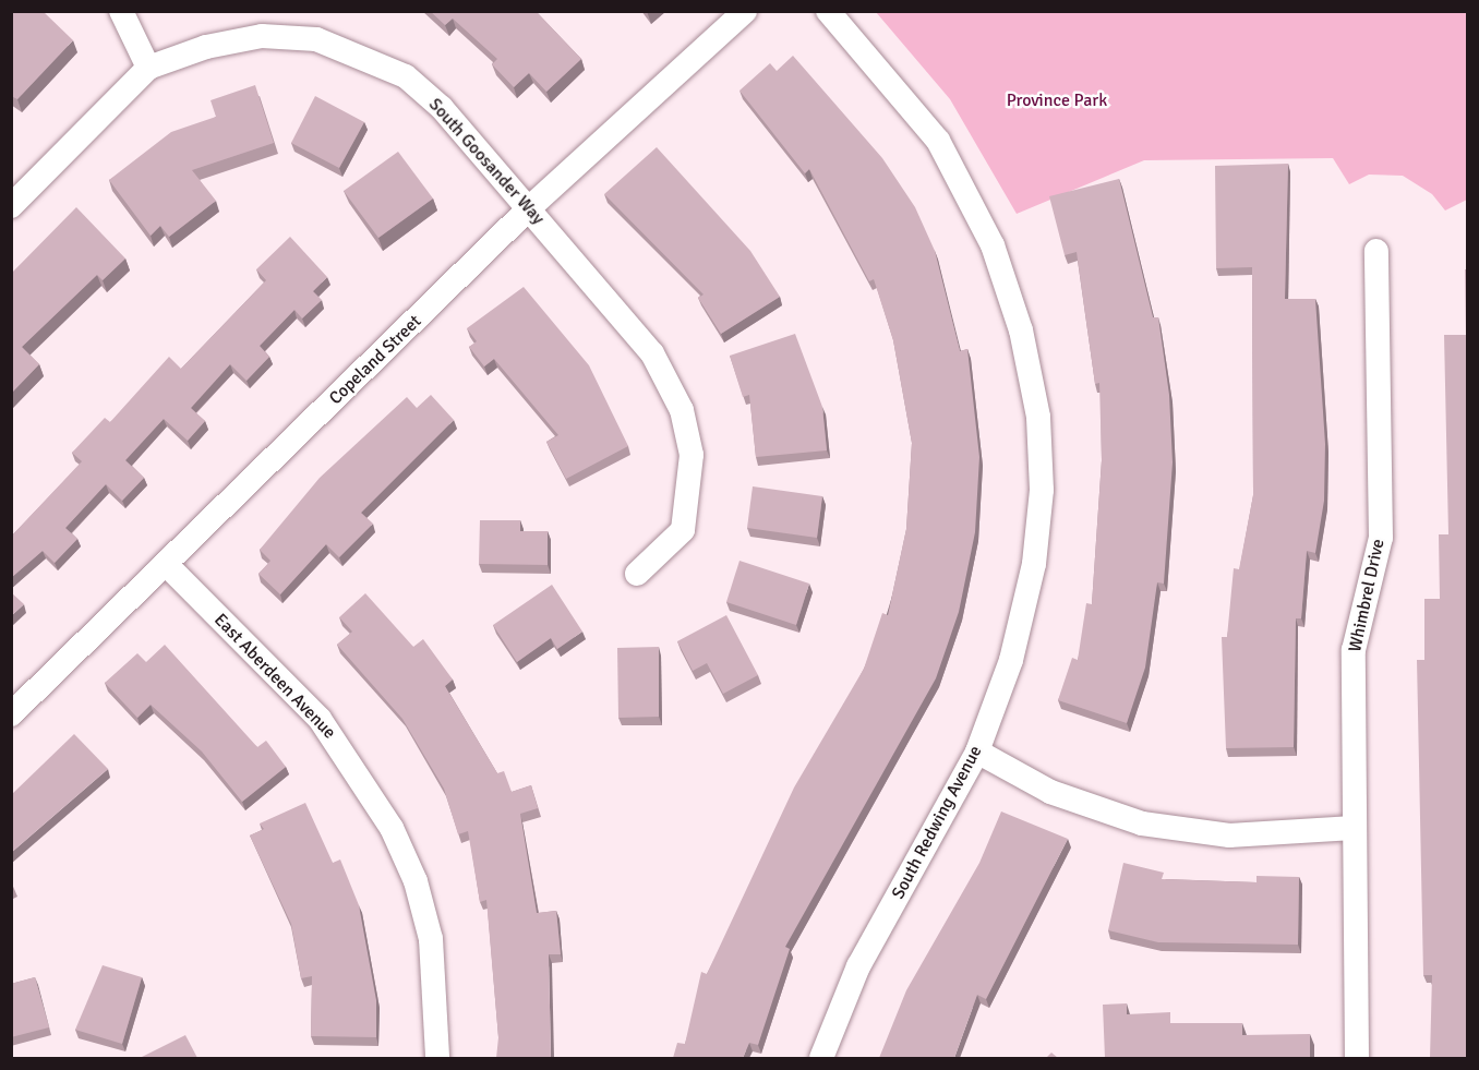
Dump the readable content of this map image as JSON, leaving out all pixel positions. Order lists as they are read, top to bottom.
{
  "streets": {
    "street": [
      "South Goosander Way",
      "Copeland Street",
      "Whimbrel Drive",
      "East Aberdeen Avenue",
      "South Redwing Avenue"
    ]
  },
  "crossings": [
    ["South Goosander Way", "Copeland Street"],
    ["Copeland Street", "East Aberdeen Avenue"]
  ],
  "parks": ["Province Park"]
}
